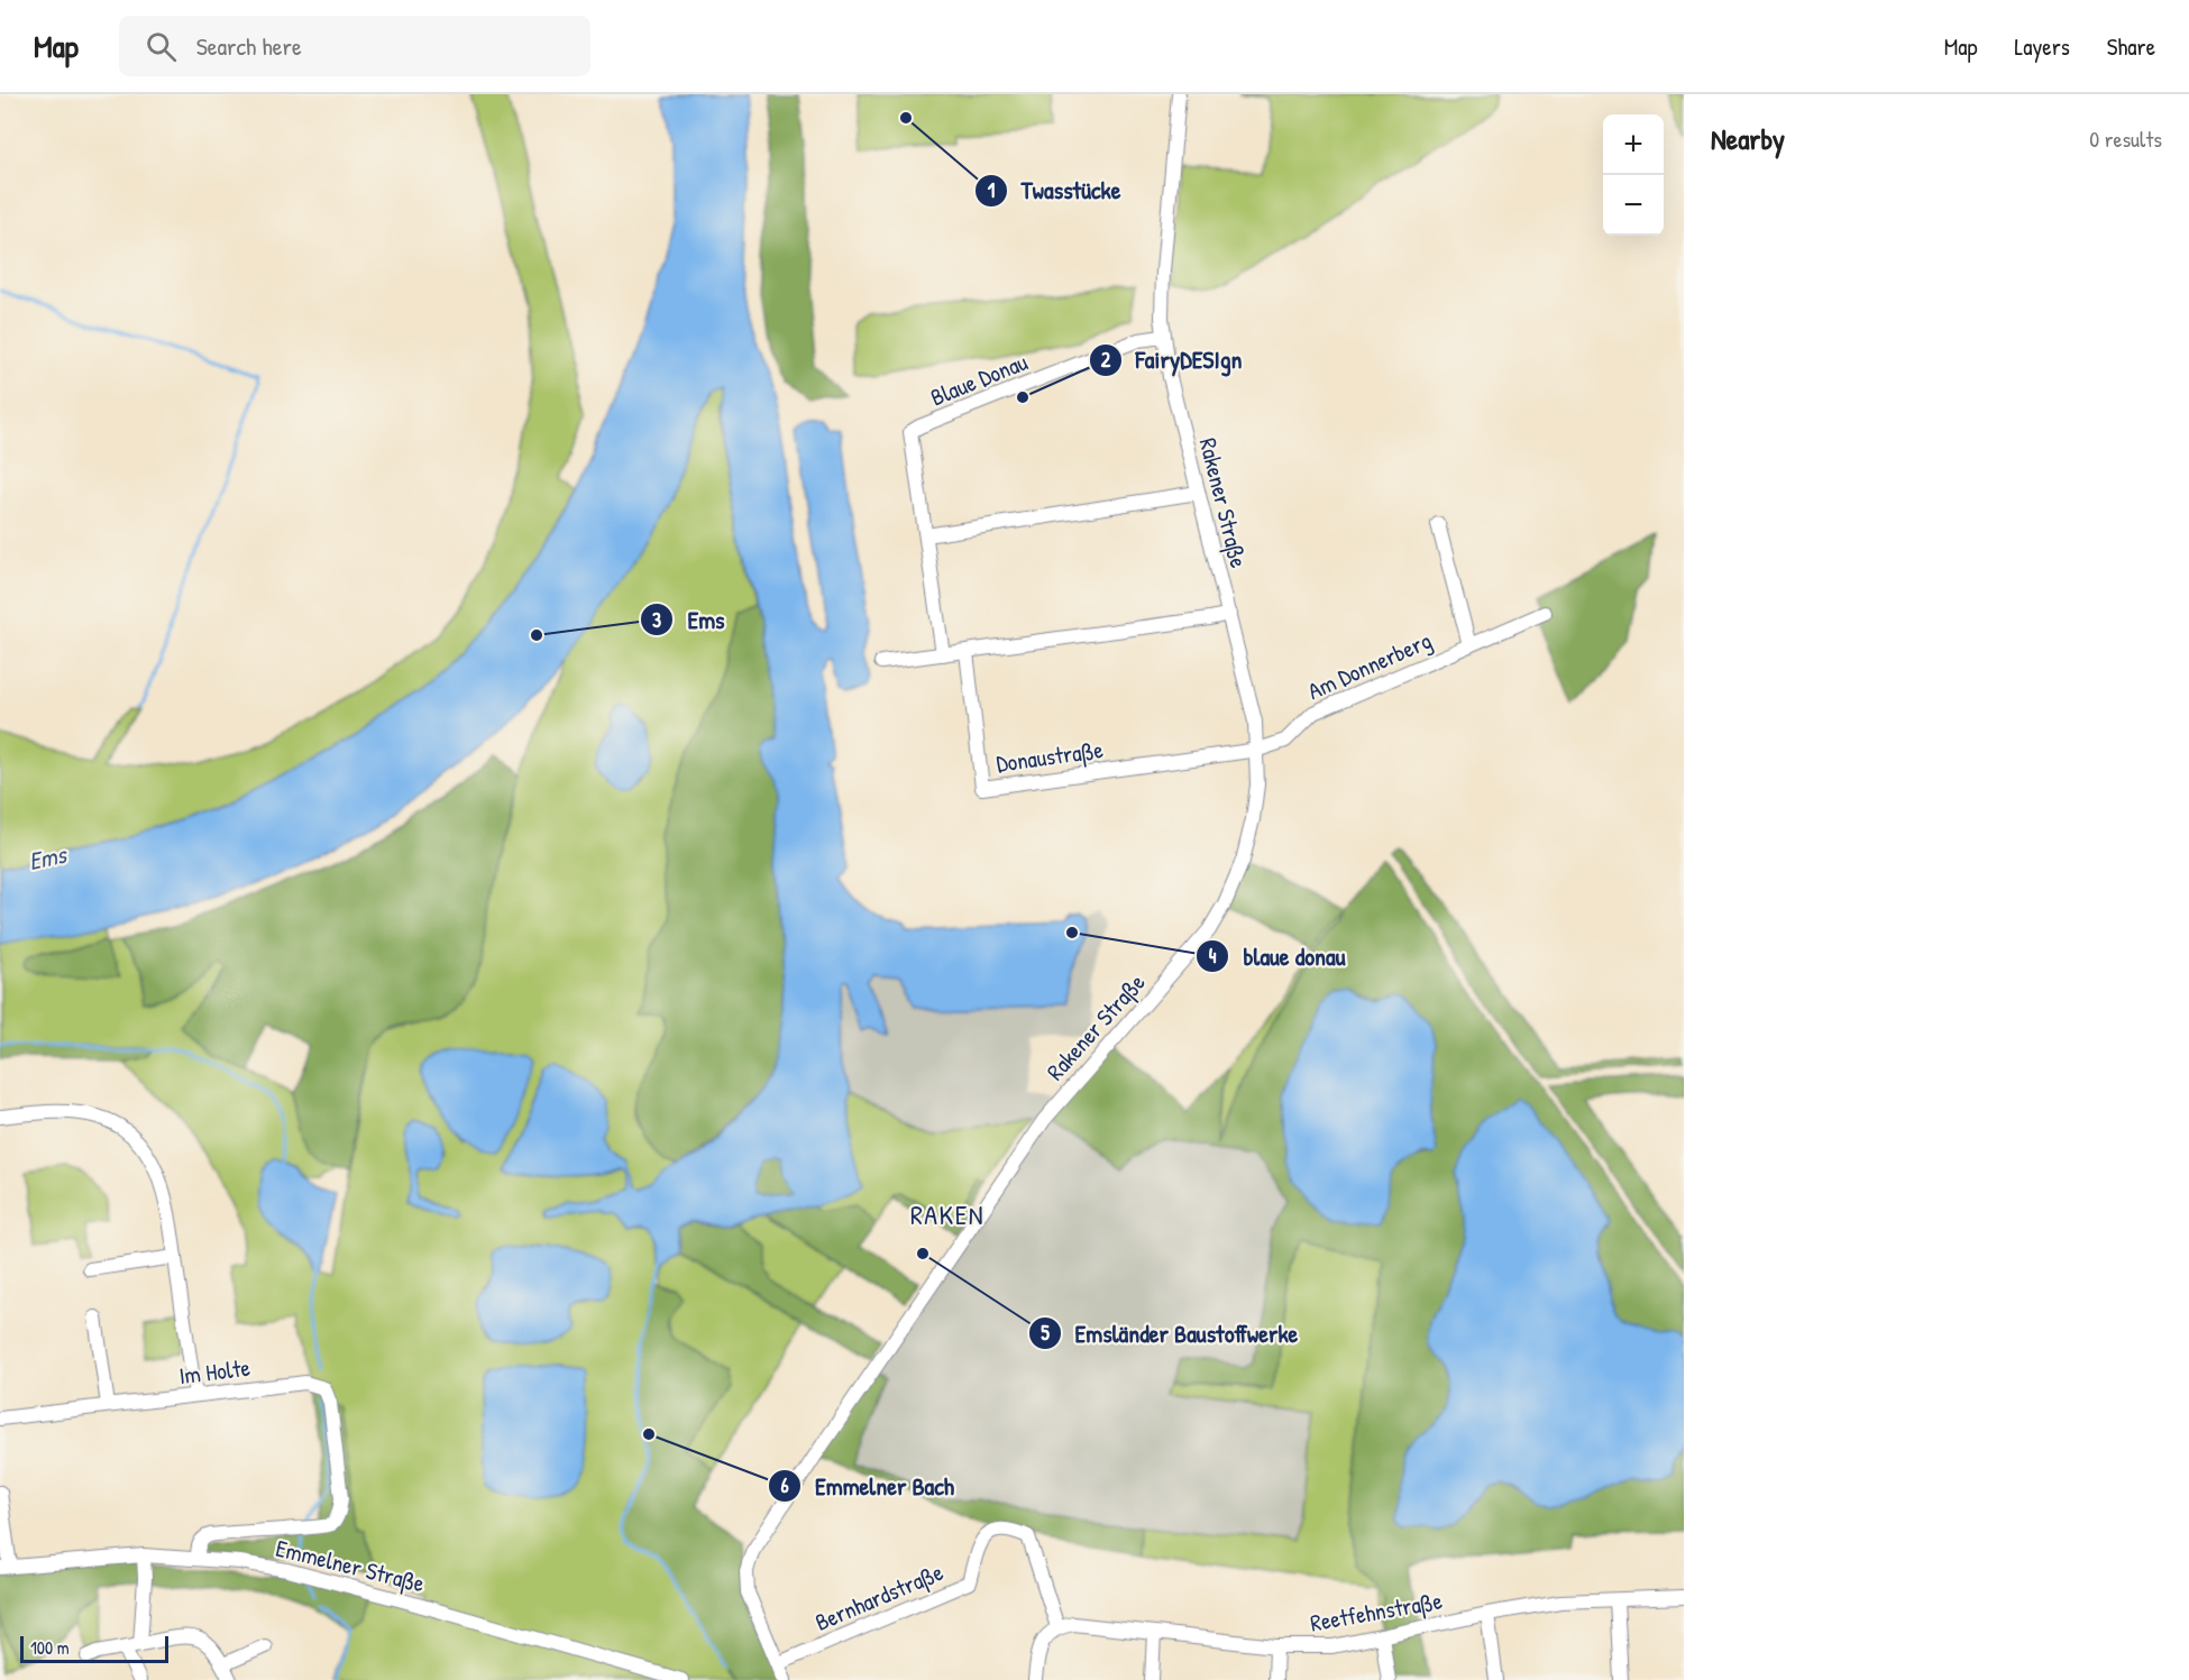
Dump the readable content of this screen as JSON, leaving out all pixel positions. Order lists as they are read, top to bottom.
{
  "streets": {
    "street": [
      "Blaue Donau",
      "Rakener Straße",
      "Am Donnerberg",
      "Donaustraße",
      "Im Holte",
      "Emmelner Straße",
      "Bernhardstraße",
      "Reetfehnstraße"
    ]
  },
  "crossings": [
    ["Blaue Donau", "Rakener Straße"],
    ["Rakener Straße", "Am Donnerberg"],
    ["Rakener Straße", "Donaustraße"],
    ["Rakener Straße", "Bernhardstraße"],
    ["Am Donnerberg", "Donaustraße"],
    ["Im Holte", "Emmelner Straße"],
    ["Bernhardstraße", "Reetfehnstraße"]
  ],
  "districts": ["RAKEN"],
  "water": ["Ems"],
  "places": [
    "Twasstücke",
    "FairyDESIgn",
    "Ems",
    "blaue donau",
    "Emsländer Baustoffwerke",
    "Emmelner Bach"
  ],
  "scale_bar": "100 m",
  "page": {
    "header": "Map",
    "search": "Search here",
    "nav": ["Map", "Layers", "Share"],
    "heading": ["Nearby", "0 results"],
    "map_buttons": ["+", "−"],
    "scale": "100 m"
  }
}
